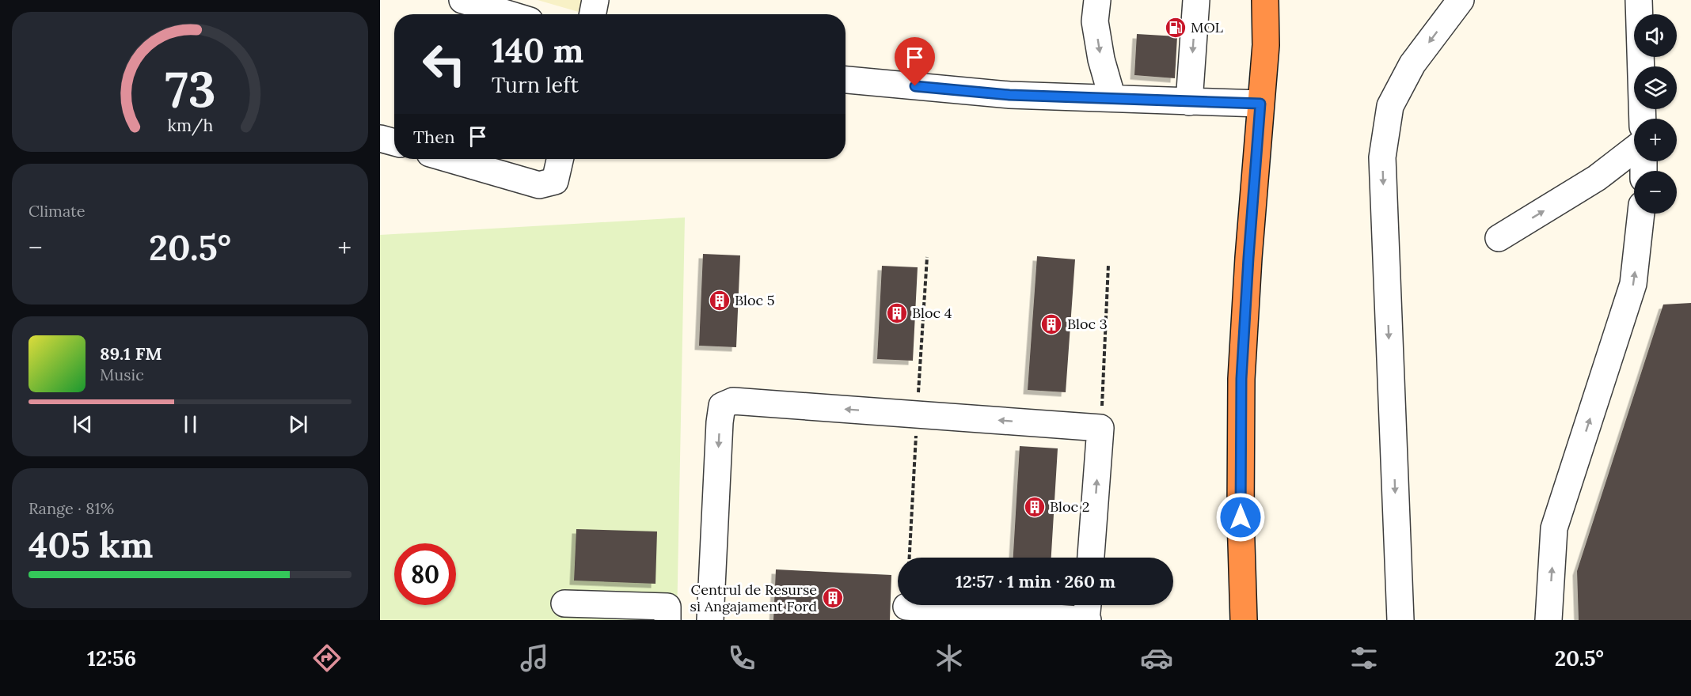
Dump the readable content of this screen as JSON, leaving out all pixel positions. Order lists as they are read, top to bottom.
{
  "places": {
    "fuel station": ["MOL"],
    "building": [
      "Bloc 5",
      "Bloc 4",
      "Bloc 3",
      "Bloc 2",
      "Centrul de Resurse si Angajament Ford"
    ]
  },
  "page": {
    "map_buttons": ["+", "−"],
    "turn": ["140 m", "Turn left"],
    "then": "Then",
    "tile": [
      "Climate",
      ["Range · 81%", "405 km"]
    ],
    "heat": ["−", "20.5°", "+"],
    "song": ["89.1 FM", "Music"],
    "limit": "80",
    "trip": "12:57 · 1 min · 260 m",
    "tabs": ["12:56", "20.5°"],
    "gauge": ["73", "km/h"]
  }
}
